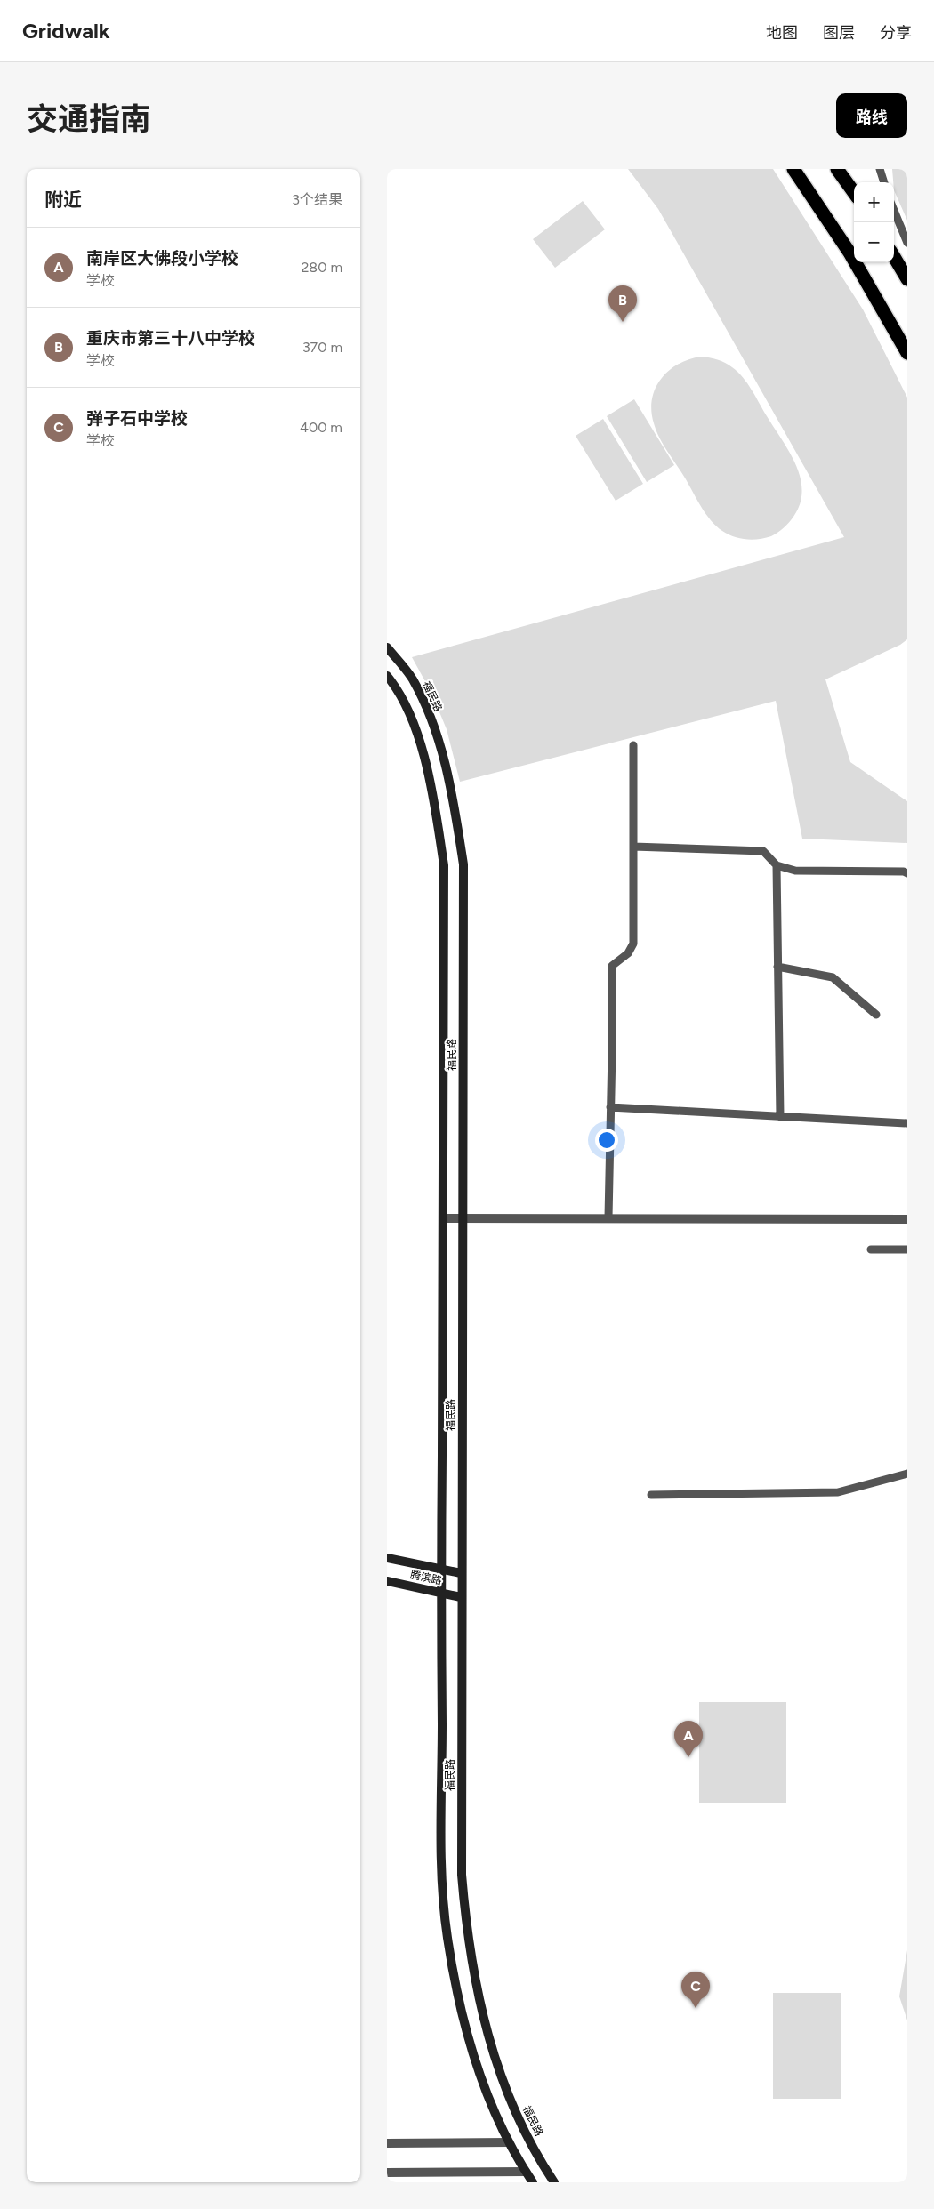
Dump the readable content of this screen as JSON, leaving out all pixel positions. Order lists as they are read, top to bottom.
{
  "streets": {
    "main road": ["福民路", "腾滨路"]
  },
  "crossings": [
    ["福民路", "腾滨路"]
  ],
  "page": {
    "header": "Gridwalk",
    "nav": ["地图", "图层", "分享"],
    "title": "交通指南",
    "buttons": "路线",
    "heading": ["附近", "3个结果"],
    "map_buttons": ["+", "−"],
    "list": [
      {
        "mark": "A",
        "name": "南岸区大佛段小学校",
        "note": "学校",
        "value": "280 m"
      },
      {
        "mark": "B",
        "name": "重庆市第三十八中学校",
        "note": "学校",
        "value": "370 m"
      },
      {
        "mark": "C",
        "name": "弹子石中学校",
        "note": "学校",
        "value": "400 m"
      }
    ],
    "pins": ["B", "A", "C"]
  }
}
